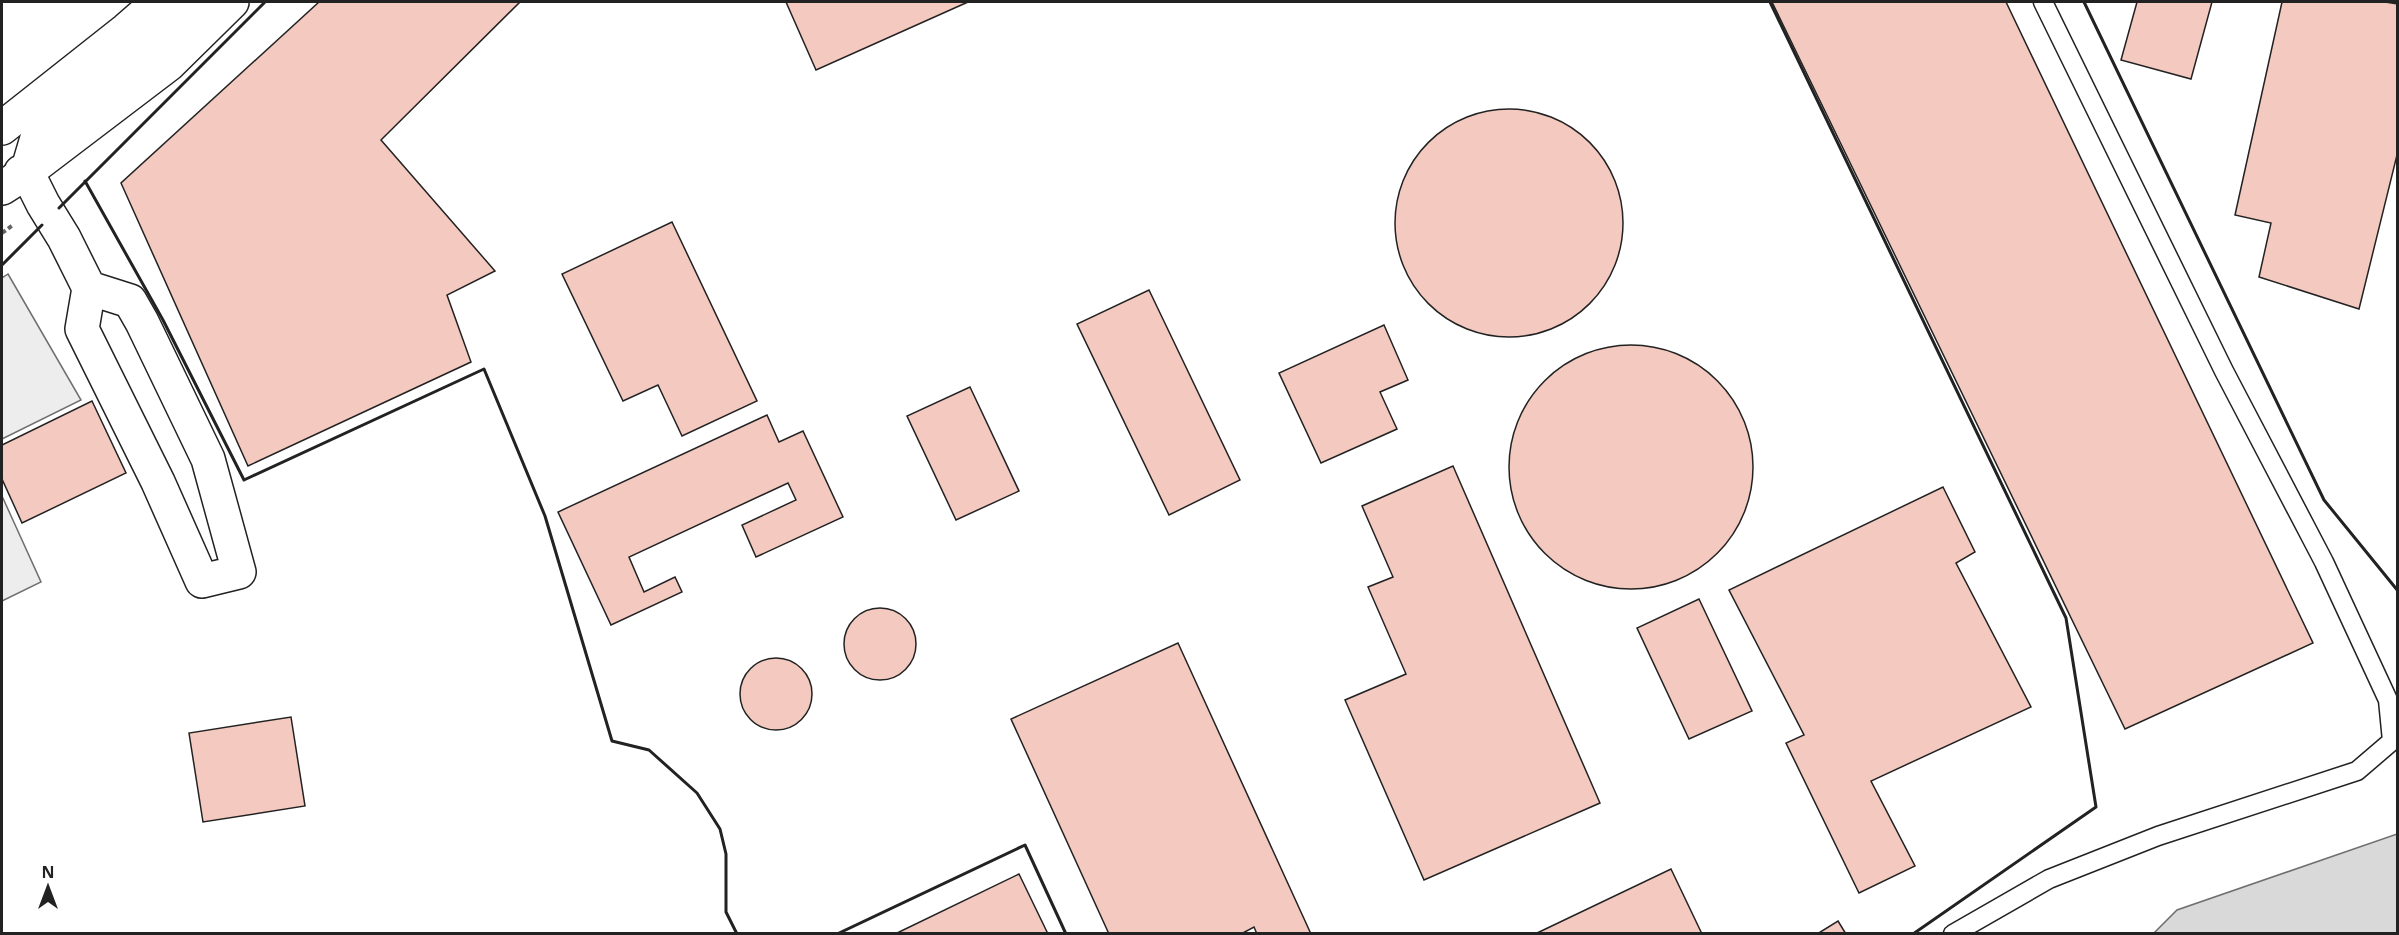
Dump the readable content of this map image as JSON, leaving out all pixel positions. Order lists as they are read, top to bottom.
{
  "north": "top"
}
